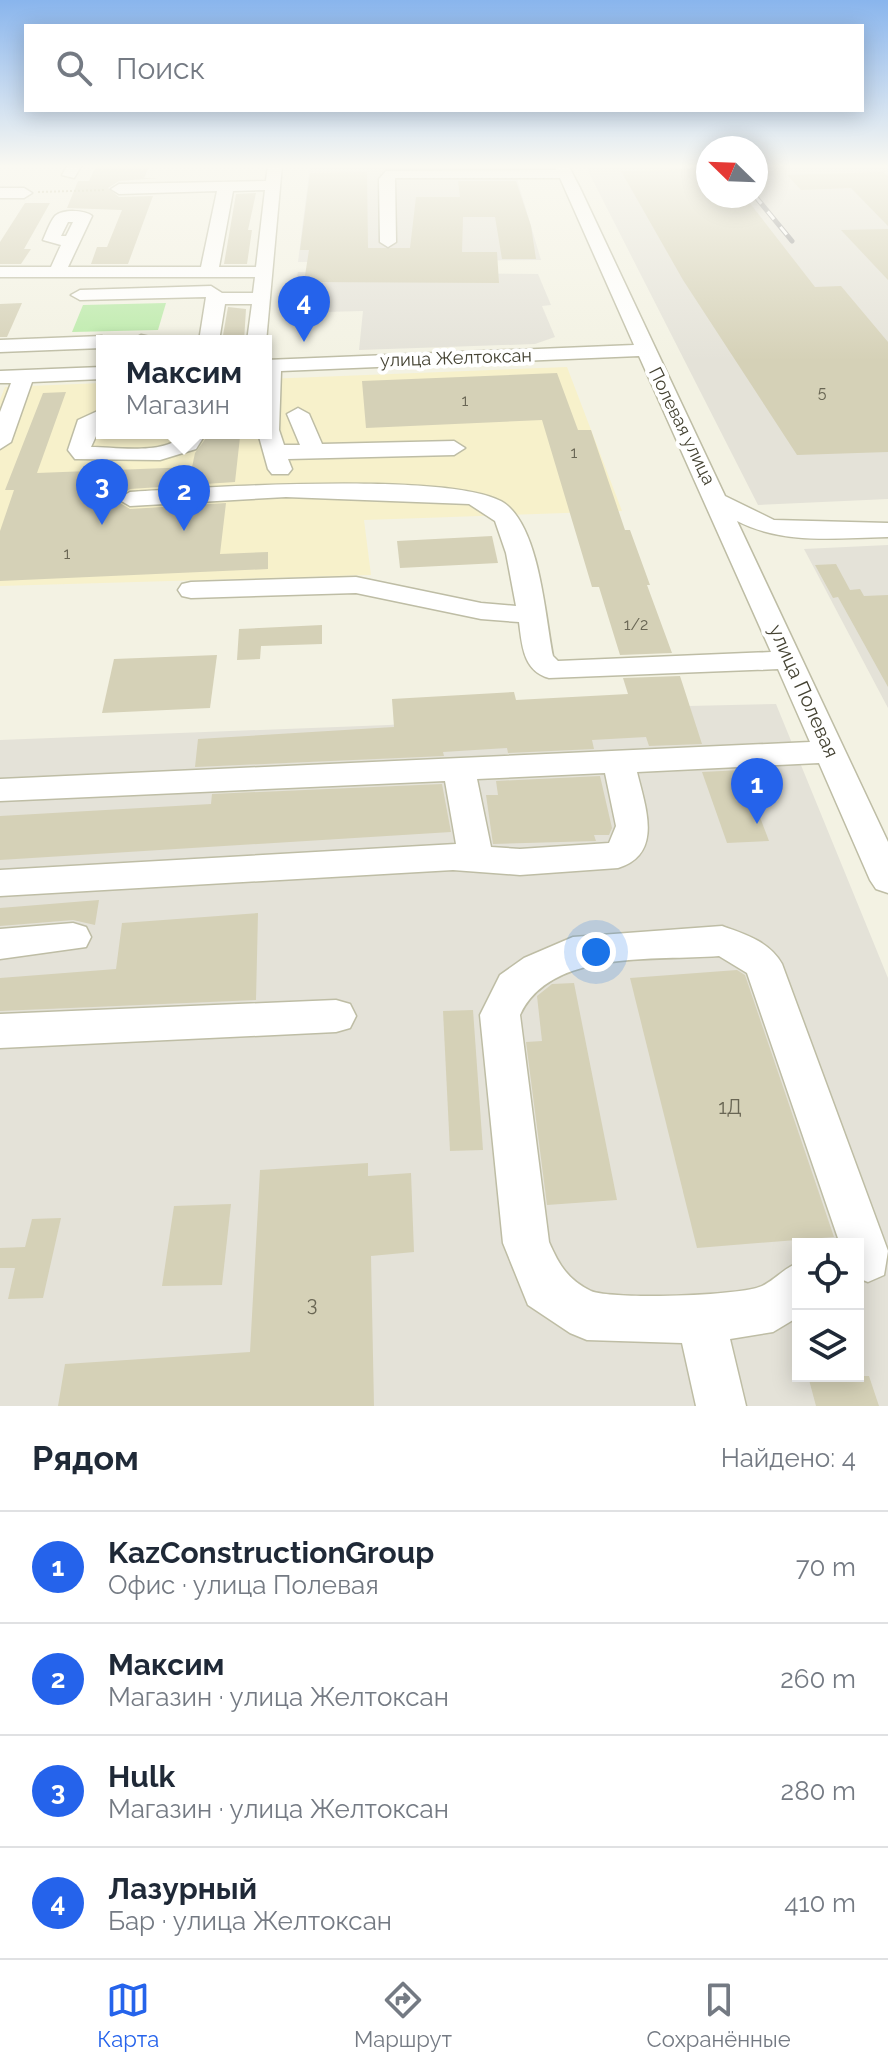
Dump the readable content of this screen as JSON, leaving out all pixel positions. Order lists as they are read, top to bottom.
{
  "streets": {
    "street": ["улица Желтоксан", "Полевая улица", "улица Полевая"]
  },
  "crossings": [
    ["улица Желтоксан", "Полевая улица"],
    ["Полевая улица", "улица Полевая"]
  ],
  "house_numbers": [
    "5",
    "1",
    "1",
    "1",
    "1/2",
    "1Д",
    "3"
  ],
  "north": "top left",
  "page": {
    "search": "Поиск",
    "pins": [
      "4",
      "3",
      "2",
      "1"
    ],
    "popup": ["Максим", "Магазин"],
    "heading": ["Рядом", "Найдено: 4"],
    "list": [
      {
        "mark": "1",
        "name": "KazConstructionGroup",
        "note": "Офис · улица Полевая",
        "value": "70 m"
      },
      {
        "mark": "2",
        "name": "Максим",
        "note": "Магазин · улица Желтоксан",
        "value": "260 m"
      },
      {
        "mark": "3",
        "name": "Hulk",
        "note": "Магазин · улица Желтоксан",
        "value": "280 m"
      },
      {
        "mark": "4",
        "name": "Лазурный",
        "note": "Бар · улица Желтоксан",
        "value": "410 m"
      }
    ],
    "nav": ["Карта", "Маршрут", "Сохранённые"]
  }
}
